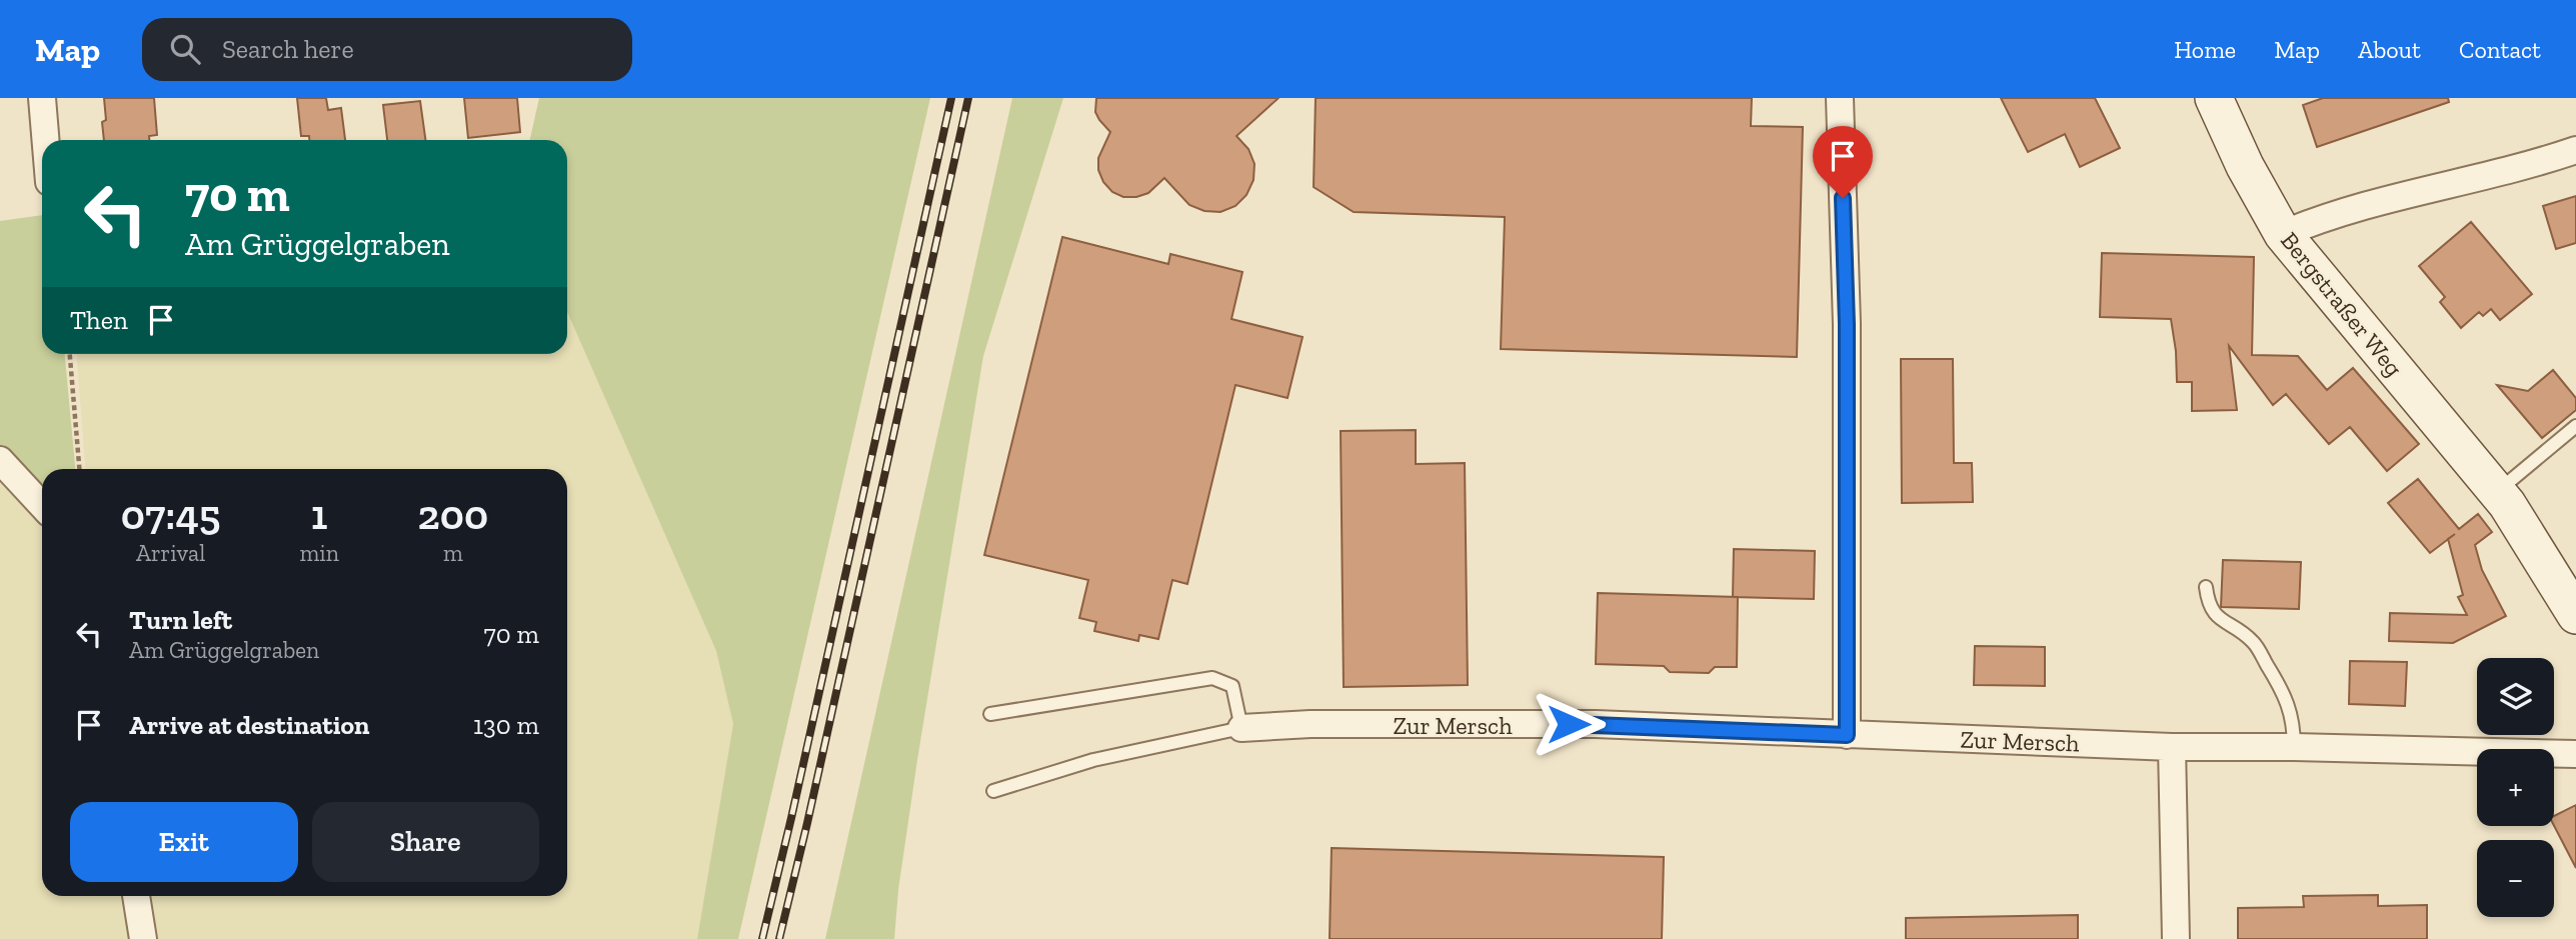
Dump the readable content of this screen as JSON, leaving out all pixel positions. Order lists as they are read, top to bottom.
{
  "streets": {
    "street": ["Bergstraßer Weg", "Zur Mersch"]
  },
  "page": {
    "header": "Map",
    "search": "Search here",
    "nav": [
      "Home",
      "Map",
      "About",
      "Contact"
    ],
    "turn": ["70 m", "Am Grüggelgraben"],
    "then": "Then",
    "eta": [
      "07:45",
      "Arrival",
      "1",
      "min",
      "200",
      "m"
    ],
    "list": [
      {
        "name": "Turn left",
        "note": "Am Grüggelgraben",
        "value": "70 m"
      },
      {
        "name": "Arrive at destination",
        "value": "130 m"
      }
    ],
    "map_buttons": ["+", "−"],
    "buttons": ["Exit", "Share"]
  }
}
